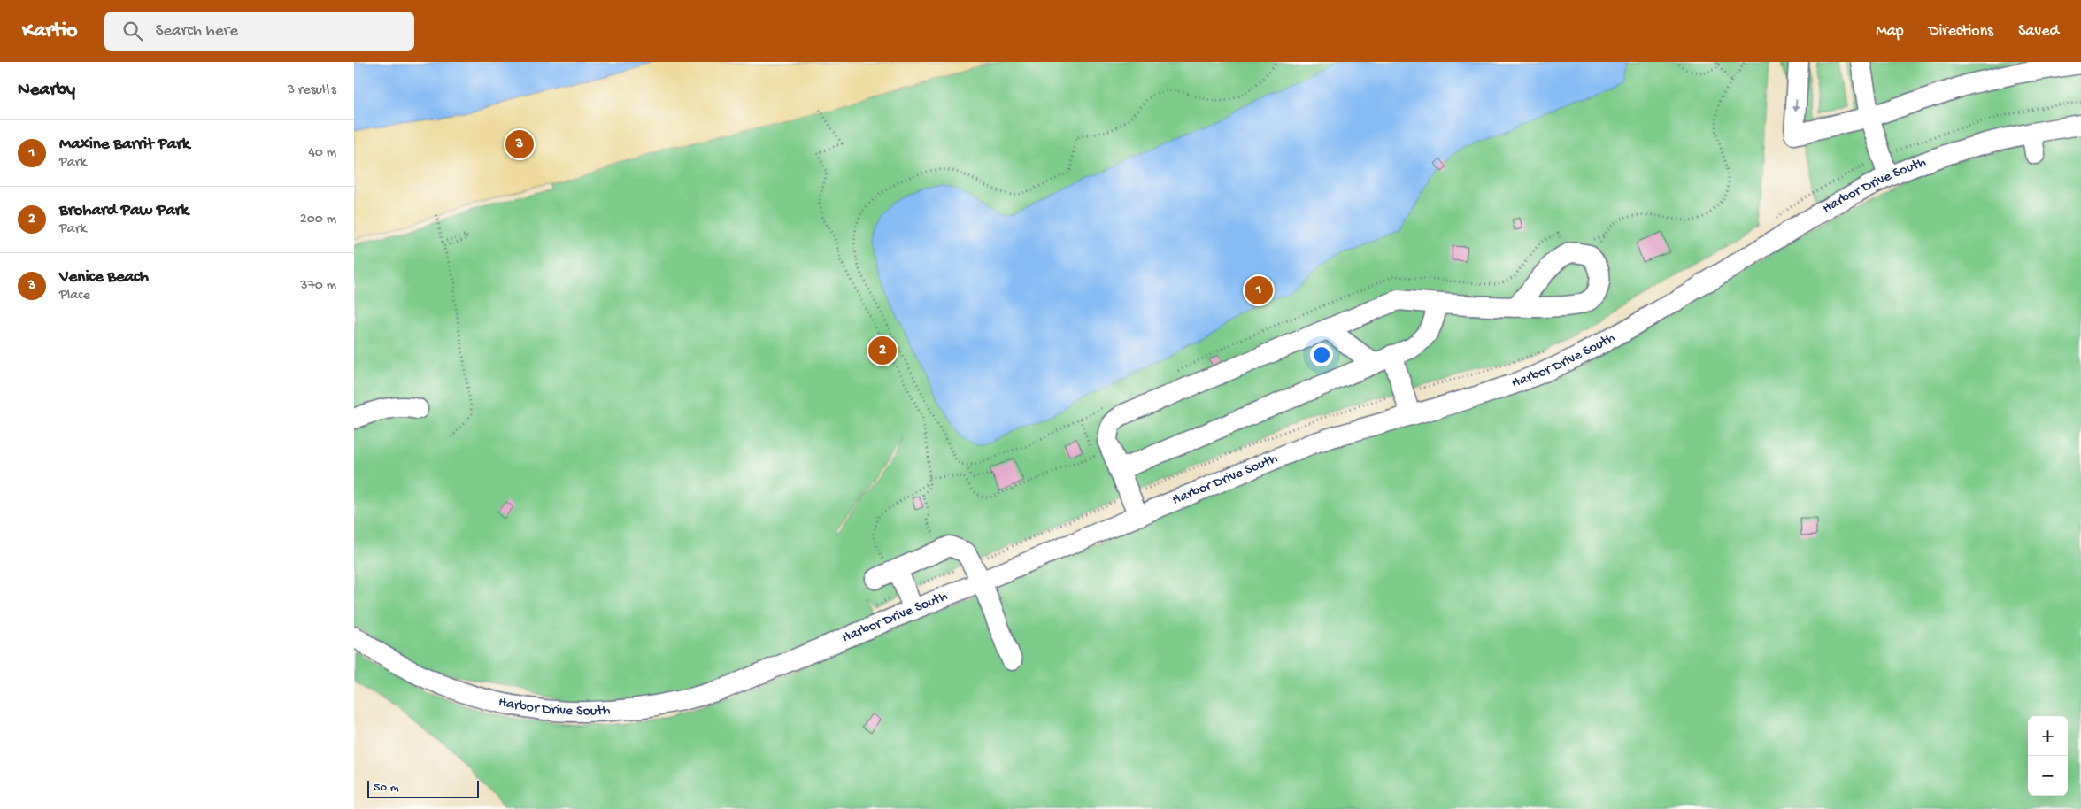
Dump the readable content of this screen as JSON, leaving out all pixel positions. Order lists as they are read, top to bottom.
{
  "streets": {
    "street": ["Harbor Drive South"]
  },
  "scale_bar": "50 m",
  "page": {
    "header": "Kartio",
    "search": "Search here",
    "nav": ["Map", "Directions", "Saved"],
    "heading": ["Nearby", "3 results"],
    "list": [
      {
        "mark": "1",
        "name": "Maxine Barrit Park",
        "note": "Park",
        "value": "40 m"
      },
      {
        "mark": "2",
        "name": "Brohard Paw Park",
        "note": "Park",
        "value": "200 m"
      },
      {
        "mark": "3",
        "name": "Venice Beach",
        "note": "Place",
        "value": "370 m"
      }
    ],
    "pins": ["3", "1", "2"],
    "map_buttons": ["+", "−"],
    "scale": "50 m"
  }
}
